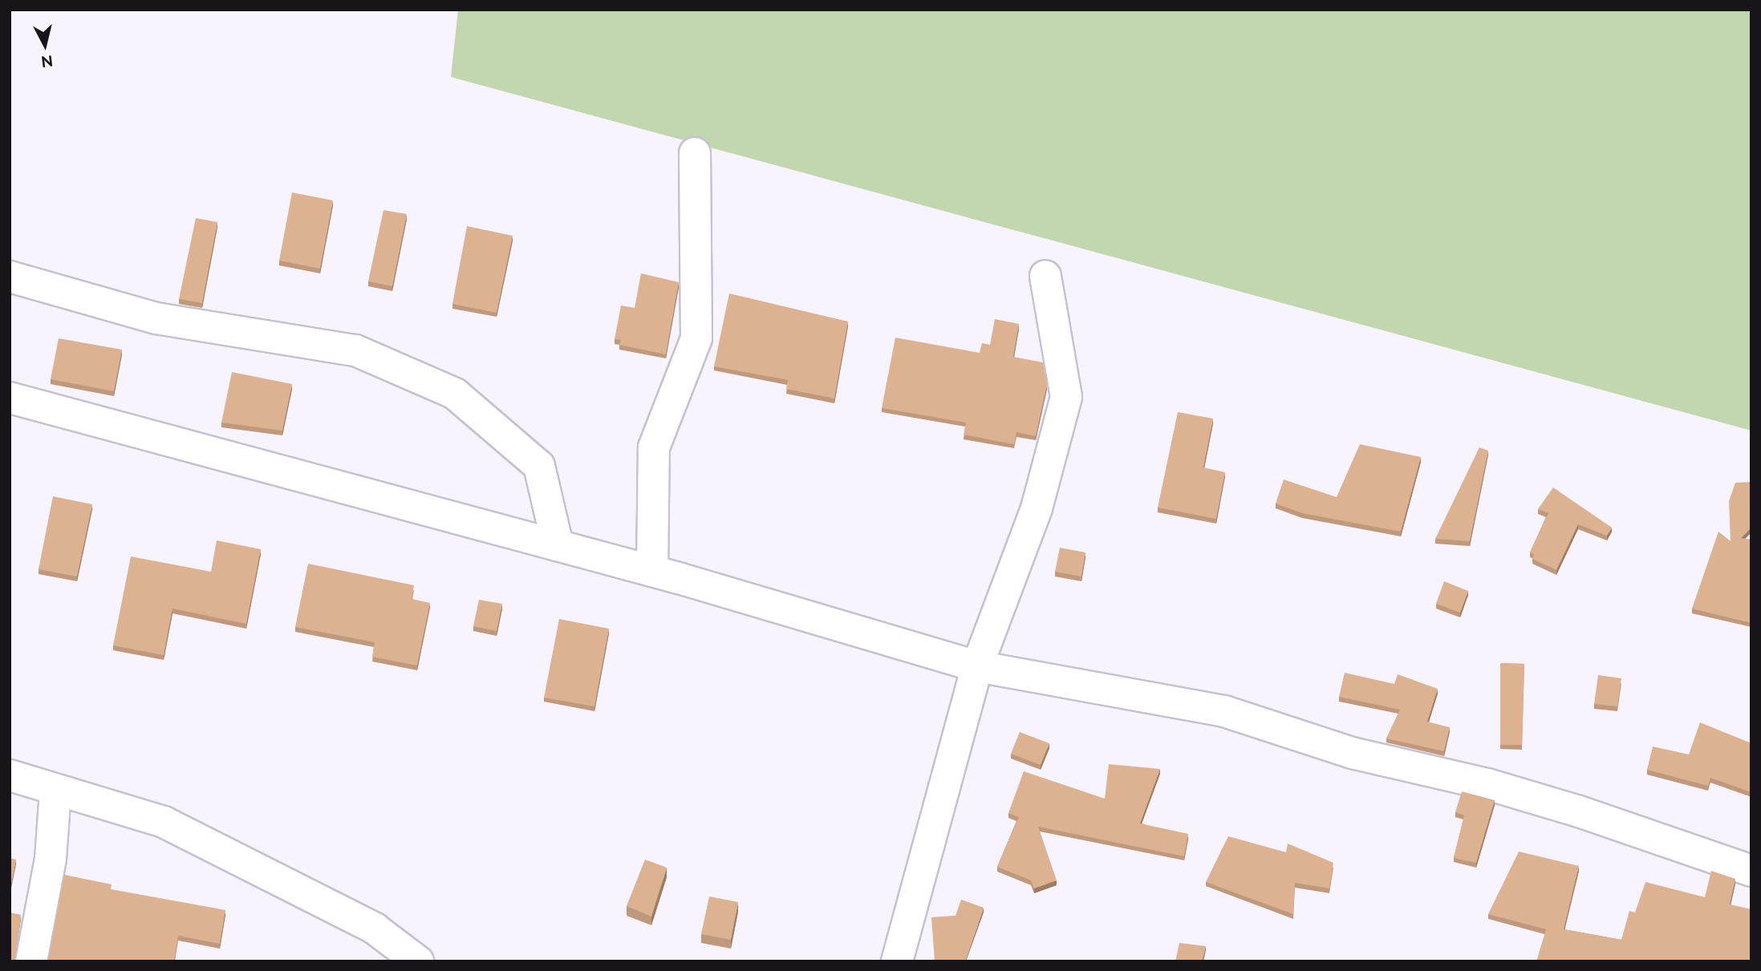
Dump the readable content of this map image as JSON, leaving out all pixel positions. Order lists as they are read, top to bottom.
{
  "north": "bottom"
}
